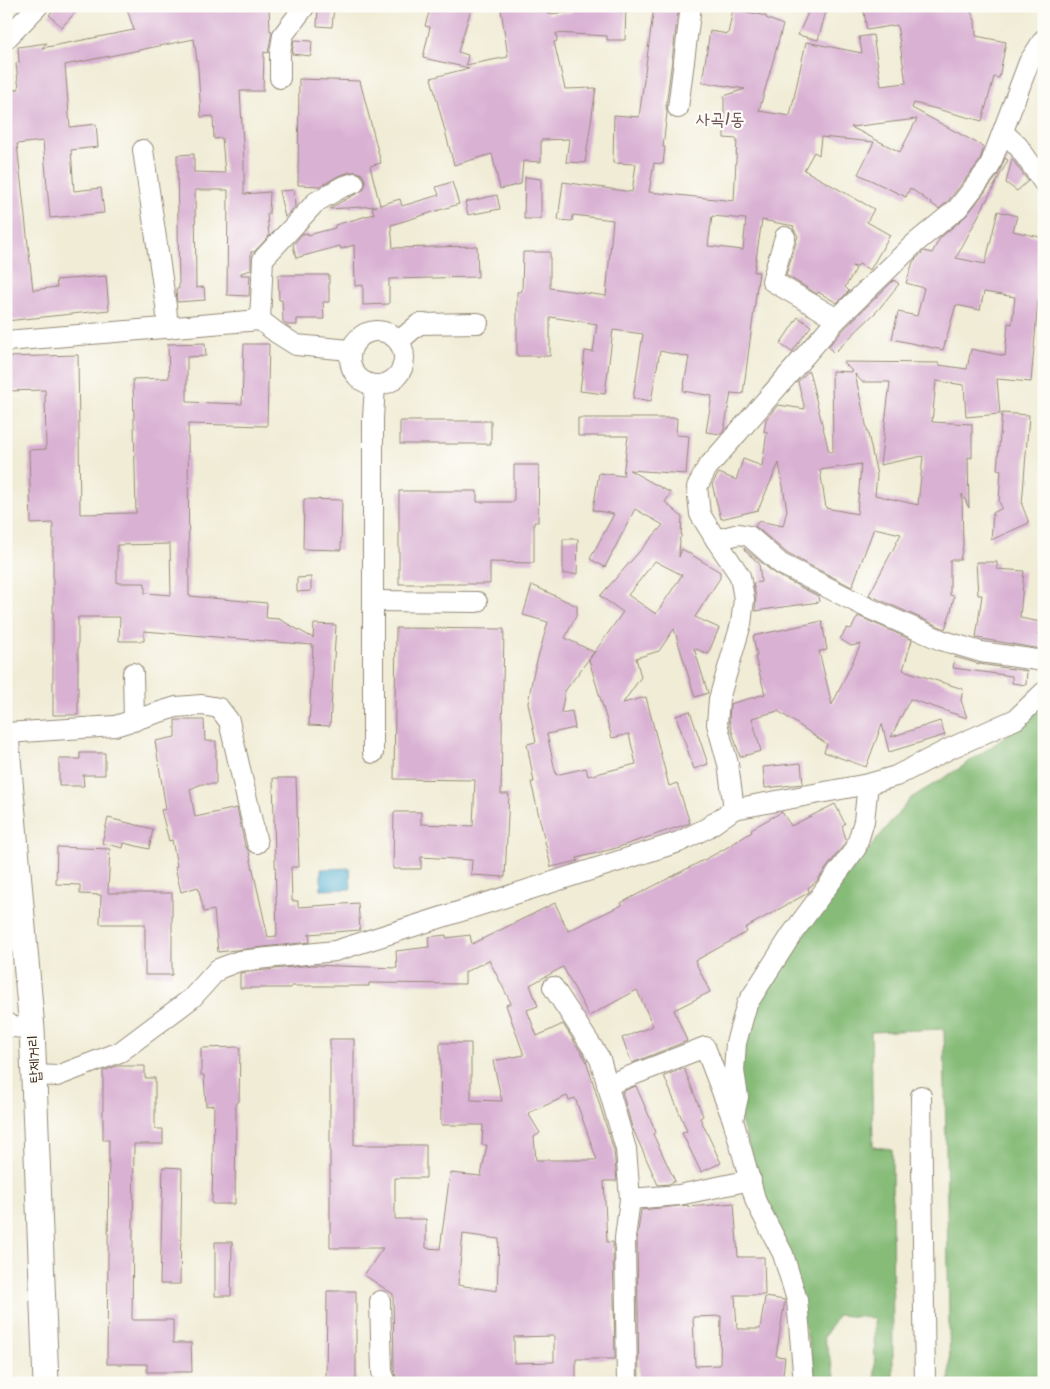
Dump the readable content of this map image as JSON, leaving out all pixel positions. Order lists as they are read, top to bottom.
{
  "streets": {
    "main road": ["탑제거리"]
  },
  "districts": ["사곡1동"]
}
